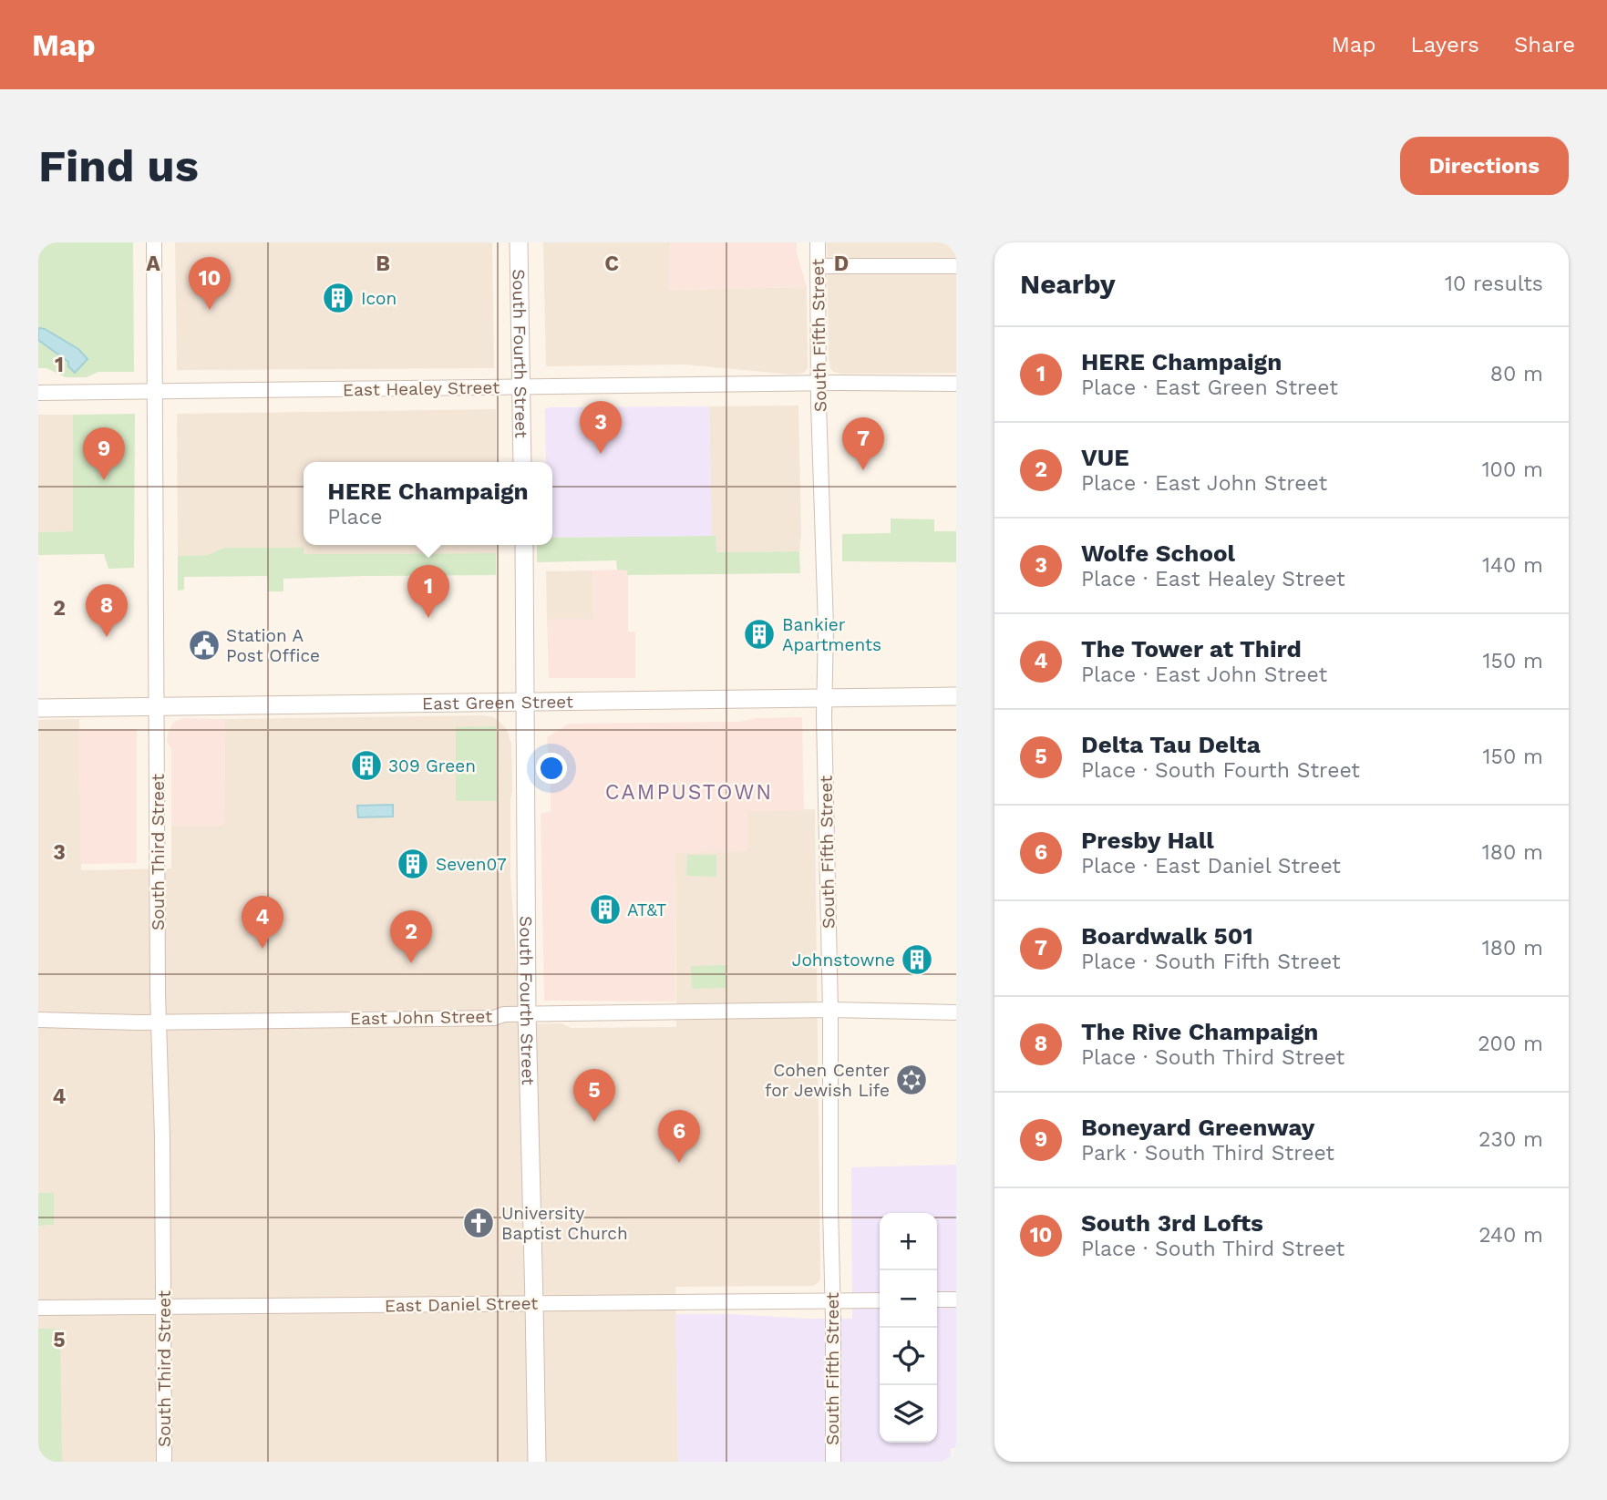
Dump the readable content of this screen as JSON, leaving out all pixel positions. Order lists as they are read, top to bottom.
{
  "streets": {
    "street": [
      "South Fifth Street",
      "South Fourth Street",
      "East Healey Street",
      "East Green Street",
      "South Third Street",
      "East John Street",
      "East Daniel Street"
    ]
  },
  "crossings": [
    ["South Fifth Street", "East Healey Street"],
    ["South Fifth Street", "East Green Street"],
    ["South Fifth Street", "East John Street"],
    ["South Fifth Street", "East Daniel Street"],
    ["South Fourth Street", "East Healey Street"],
    ["South Fourth Street", "East Green Street"],
    ["South Fourth Street", "East John Street"],
    ["South Fourth Street", "East Daniel Street"],
    ["East Healey Street", "South Third Street"],
    ["East Green Street", "South Third Street"],
    ["South Third Street", "East John Street"],
    ["South Third Street", "East Daniel Street"]
  ],
  "districts": ["CAMPUSTOWN"],
  "places": {
    "building": [
      "Icon",
      "Bankier Apartments",
      "309 Green",
      "Seven07",
      "AT&T",
      "Johnstowne"
    ],
    "public building": ["Station A Post Office"],
    "synagogue": ["Cohen Center for Jewish Life"],
    "church": ["University Baptist Church"]
  },
  "page": {
    "header": "Map",
    "nav": ["Map", "Layers", "Share"],
    "buttons": "Directions",
    "title": "Find us",
    "heading": ["Nearby", "10 results"],
    "pins": [
      "10",
      "3",
      "7",
      "9",
      "1",
      "8",
      "4",
      "2",
      "5",
      "6"
    ],
    "list": [
      {
        "mark": "1",
        "name": "HERE Champaign",
        "note": "Place · East Green Street",
        "value": "80 m"
      },
      {
        "mark": "2",
        "name": "VUE",
        "note": "Place · East John Street",
        "value": "100 m"
      },
      {
        "mark": "3",
        "name": "Wolfe School",
        "note": "Place · East Healey Street",
        "value": "140 m"
      },
      {
        "mark": "4",
        "name": "The Tower at Third",
        "note": "Place · East John Street",
        "value": "150 m"
      },
      {
        "mark": "5",
        "name": "Delta Tau Delta",
        "note": "Place · South Fourth Street",
        "value": "150 m"
      },
      {
        "mark": "6",
        "name": "Presby Hall",
        "note": "Place · East Daniel Street",
        "value": "180 m"
      },
      {
        "mark": "7",
        "name": "Boardwalk 501",
        "note": "Place · South Fifth Street",
        "value": "180 m"
      },
      {
        "mark": "8",
        "name": "The Rive Champaign",
        "note": "Place · South Third Street",
        "value": "200 m"
      },
      {
        "mark": "9",
        "name": "Boneyard Greenway",
        "note": "Park · South Third Street",
        "value": "230 m"
      },
      {
        "mark": "10",
        "name": "South 3rd Lofts",
        "note": "Place · South Third Street",
        "value": "240 m"
      }
    ],
    "popup": ["HERE Champaign", "Place"],
    "map_buttons": ["+", "−"]
  },
  "grid": {
    "columns": [
      "A",
      "B",
      "C",
      "D"
    ],
    "rows": [
      "1",
      "2",
      "3",
      "4",
      "5"
    ]
  }
}
